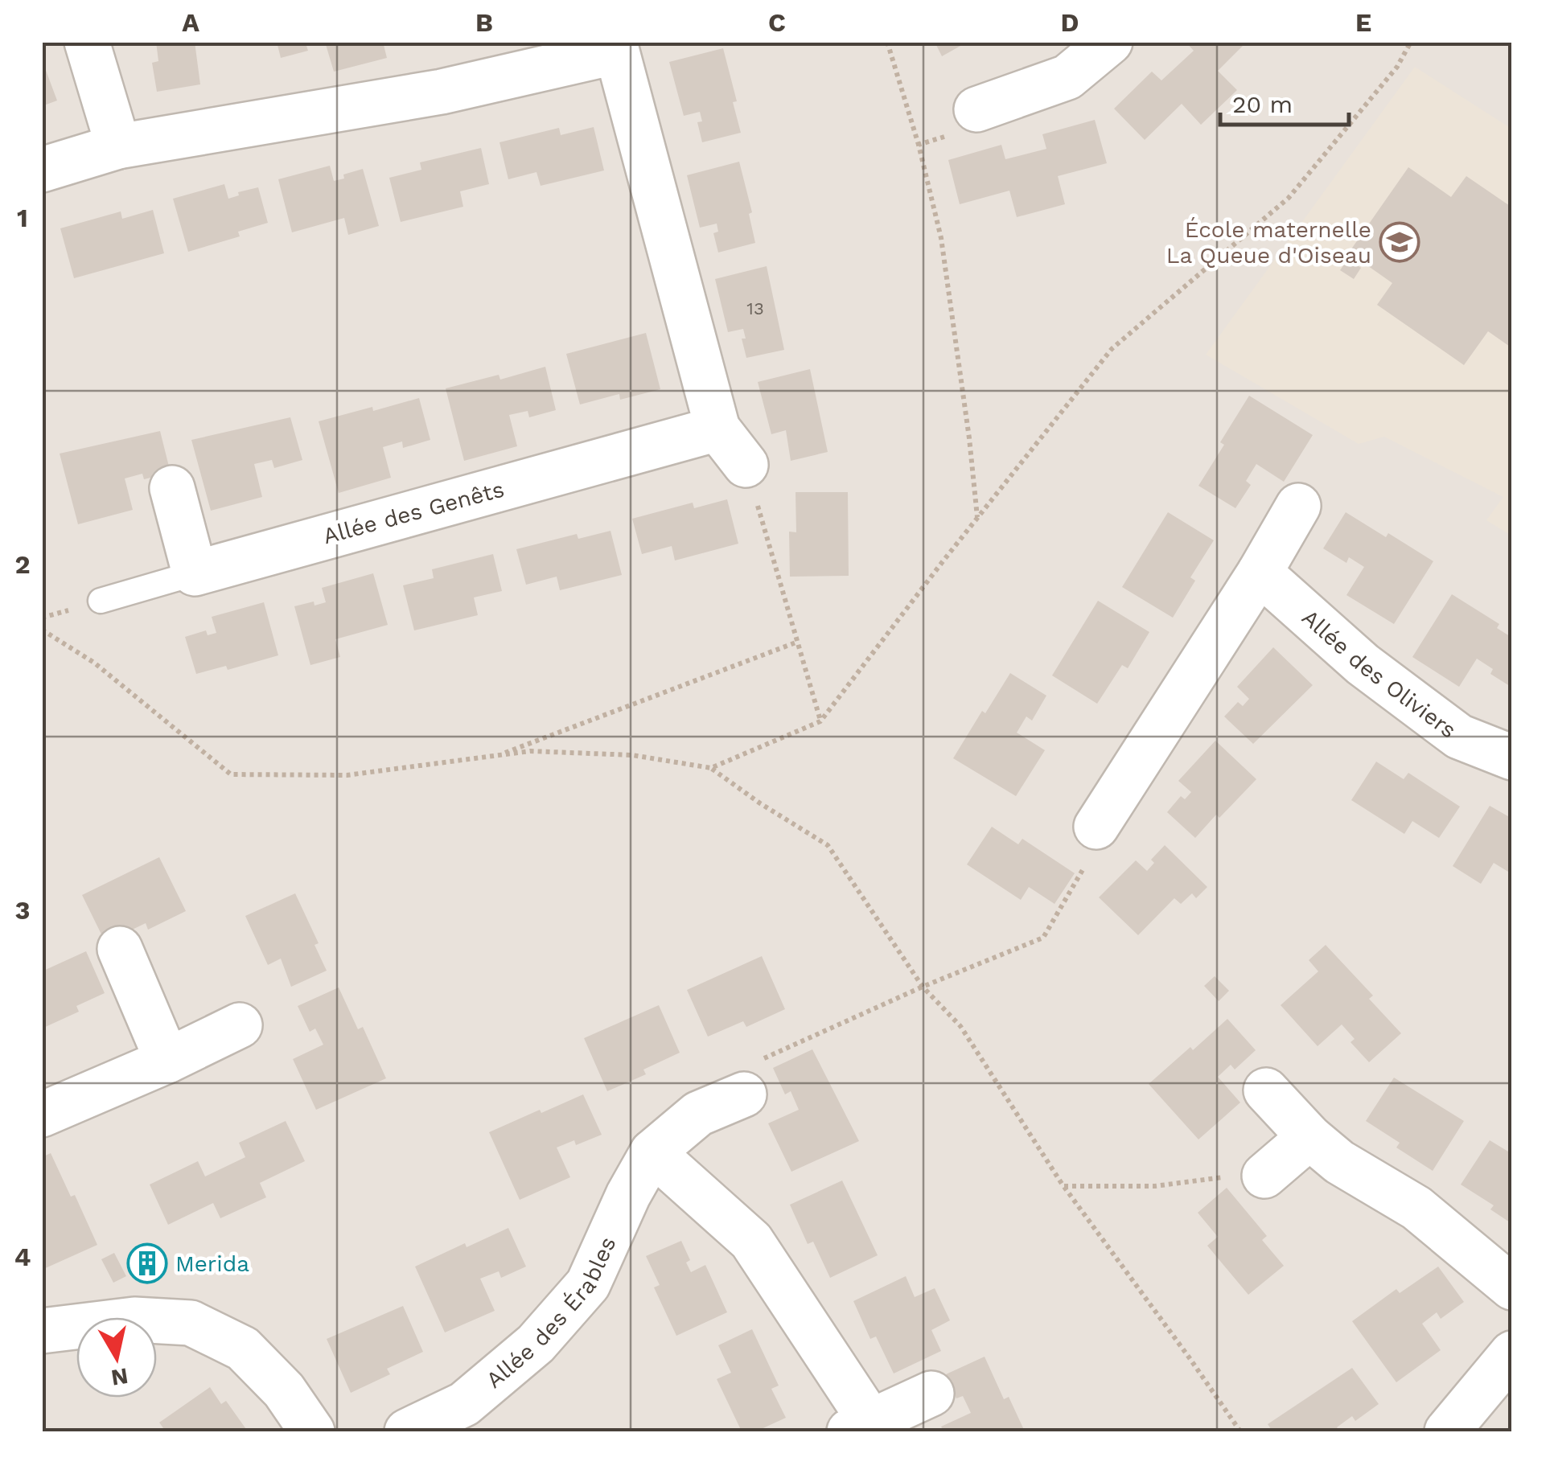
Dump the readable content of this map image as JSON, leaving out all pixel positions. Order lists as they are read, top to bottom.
{
  "streets": {
    "street": ["Allée des Genêts", "Allée des Oliviers", "Allée des Érables"]
  },
  "places": {
    "school or university": ["École maternelle La Queue d'Oiseau"],
    "building": ["Merida"]
  },
  "house_numbers": ["13"],
  "scale_bar": "20 m",
  "north": "bottom",
  "grid": {
    "columns": [
      "A",
      "B",
      "C",
      "D",
      "E"
    ],
    "rows": [
      "1",
      "2",
      "3",
      "4"
    ]
  }
}
